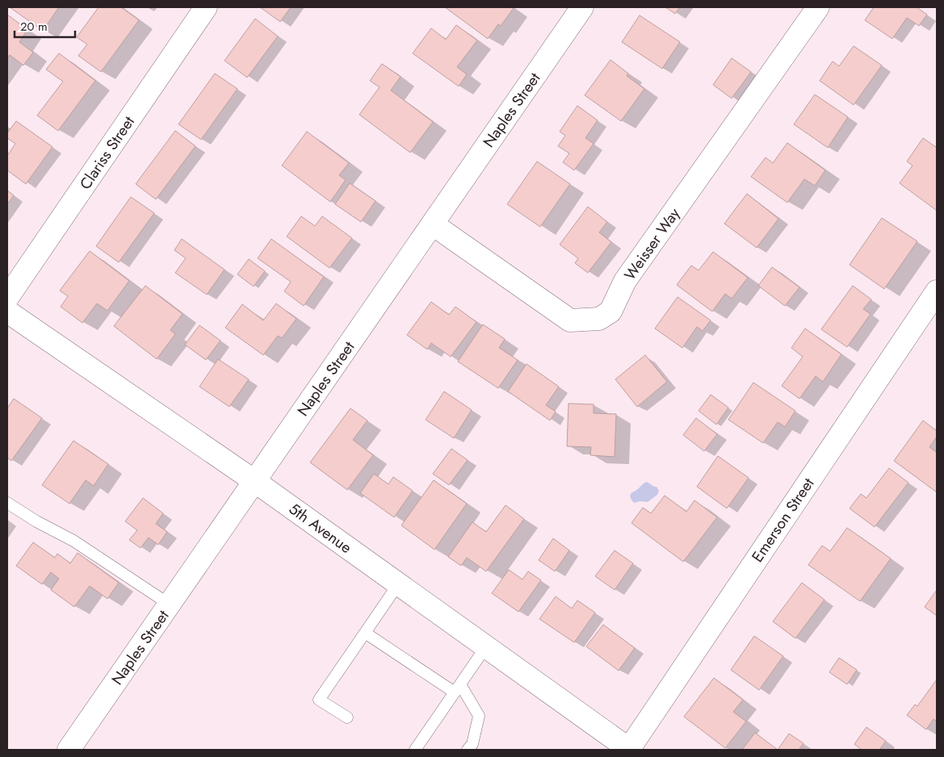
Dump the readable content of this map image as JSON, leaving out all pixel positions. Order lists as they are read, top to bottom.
{
  "streets": {
    "street": [
      "Naples Street",
      "Clariss Street",
      "Weisser Way",
      "Emerson Street",
      "5th Avenue"
    ]
  },
  "crossings": [
    ["Naples Street", "Weisser Way"],
    ["Naples Street", "5th Avenue"],
    ["Emerson Street", "5th Avenue"]
  ],
  "scale_bar": "20 m"
}
